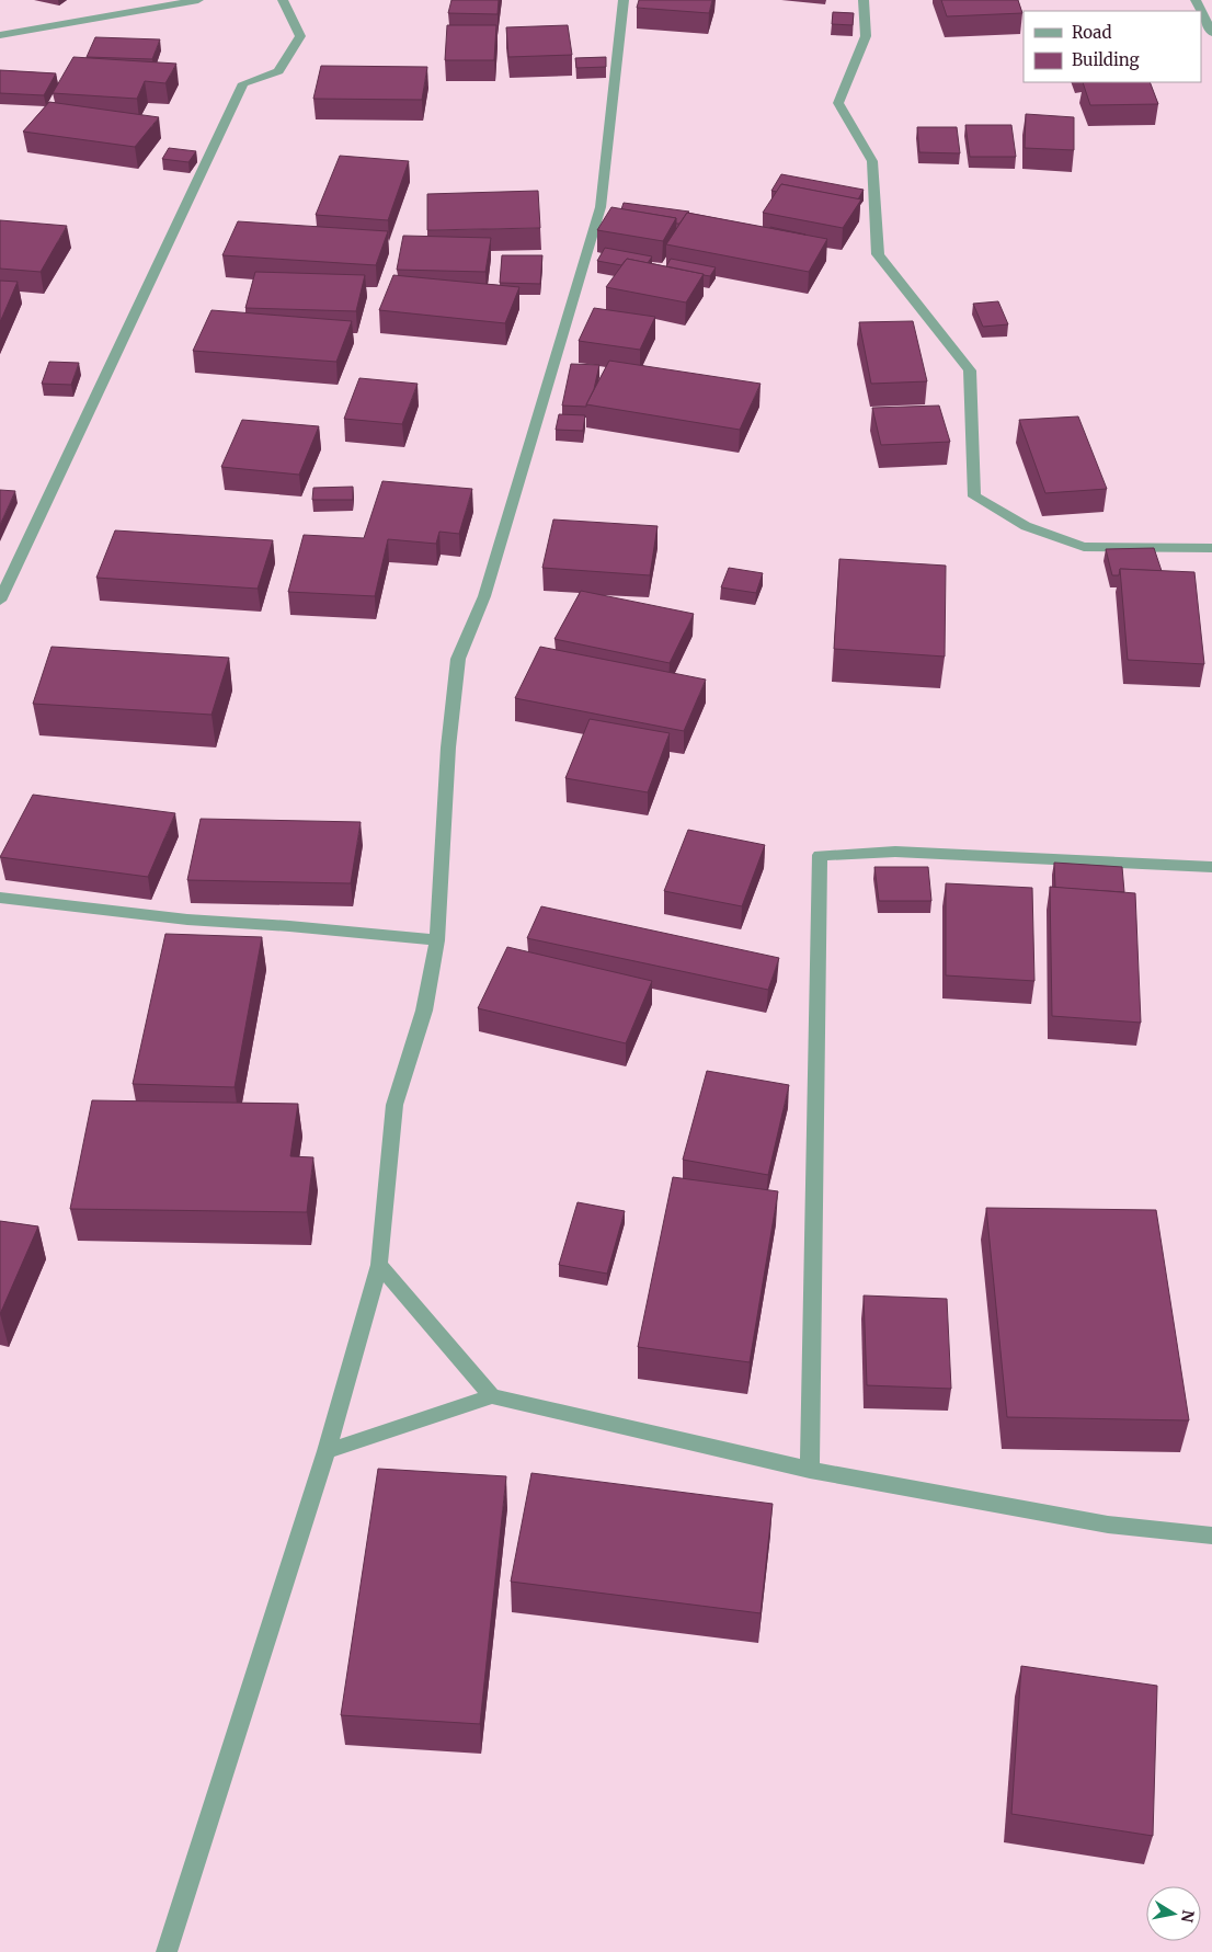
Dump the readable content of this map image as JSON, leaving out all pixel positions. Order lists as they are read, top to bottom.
{
  "legend": ["Road", "Building"],
  "north": "right"
}
